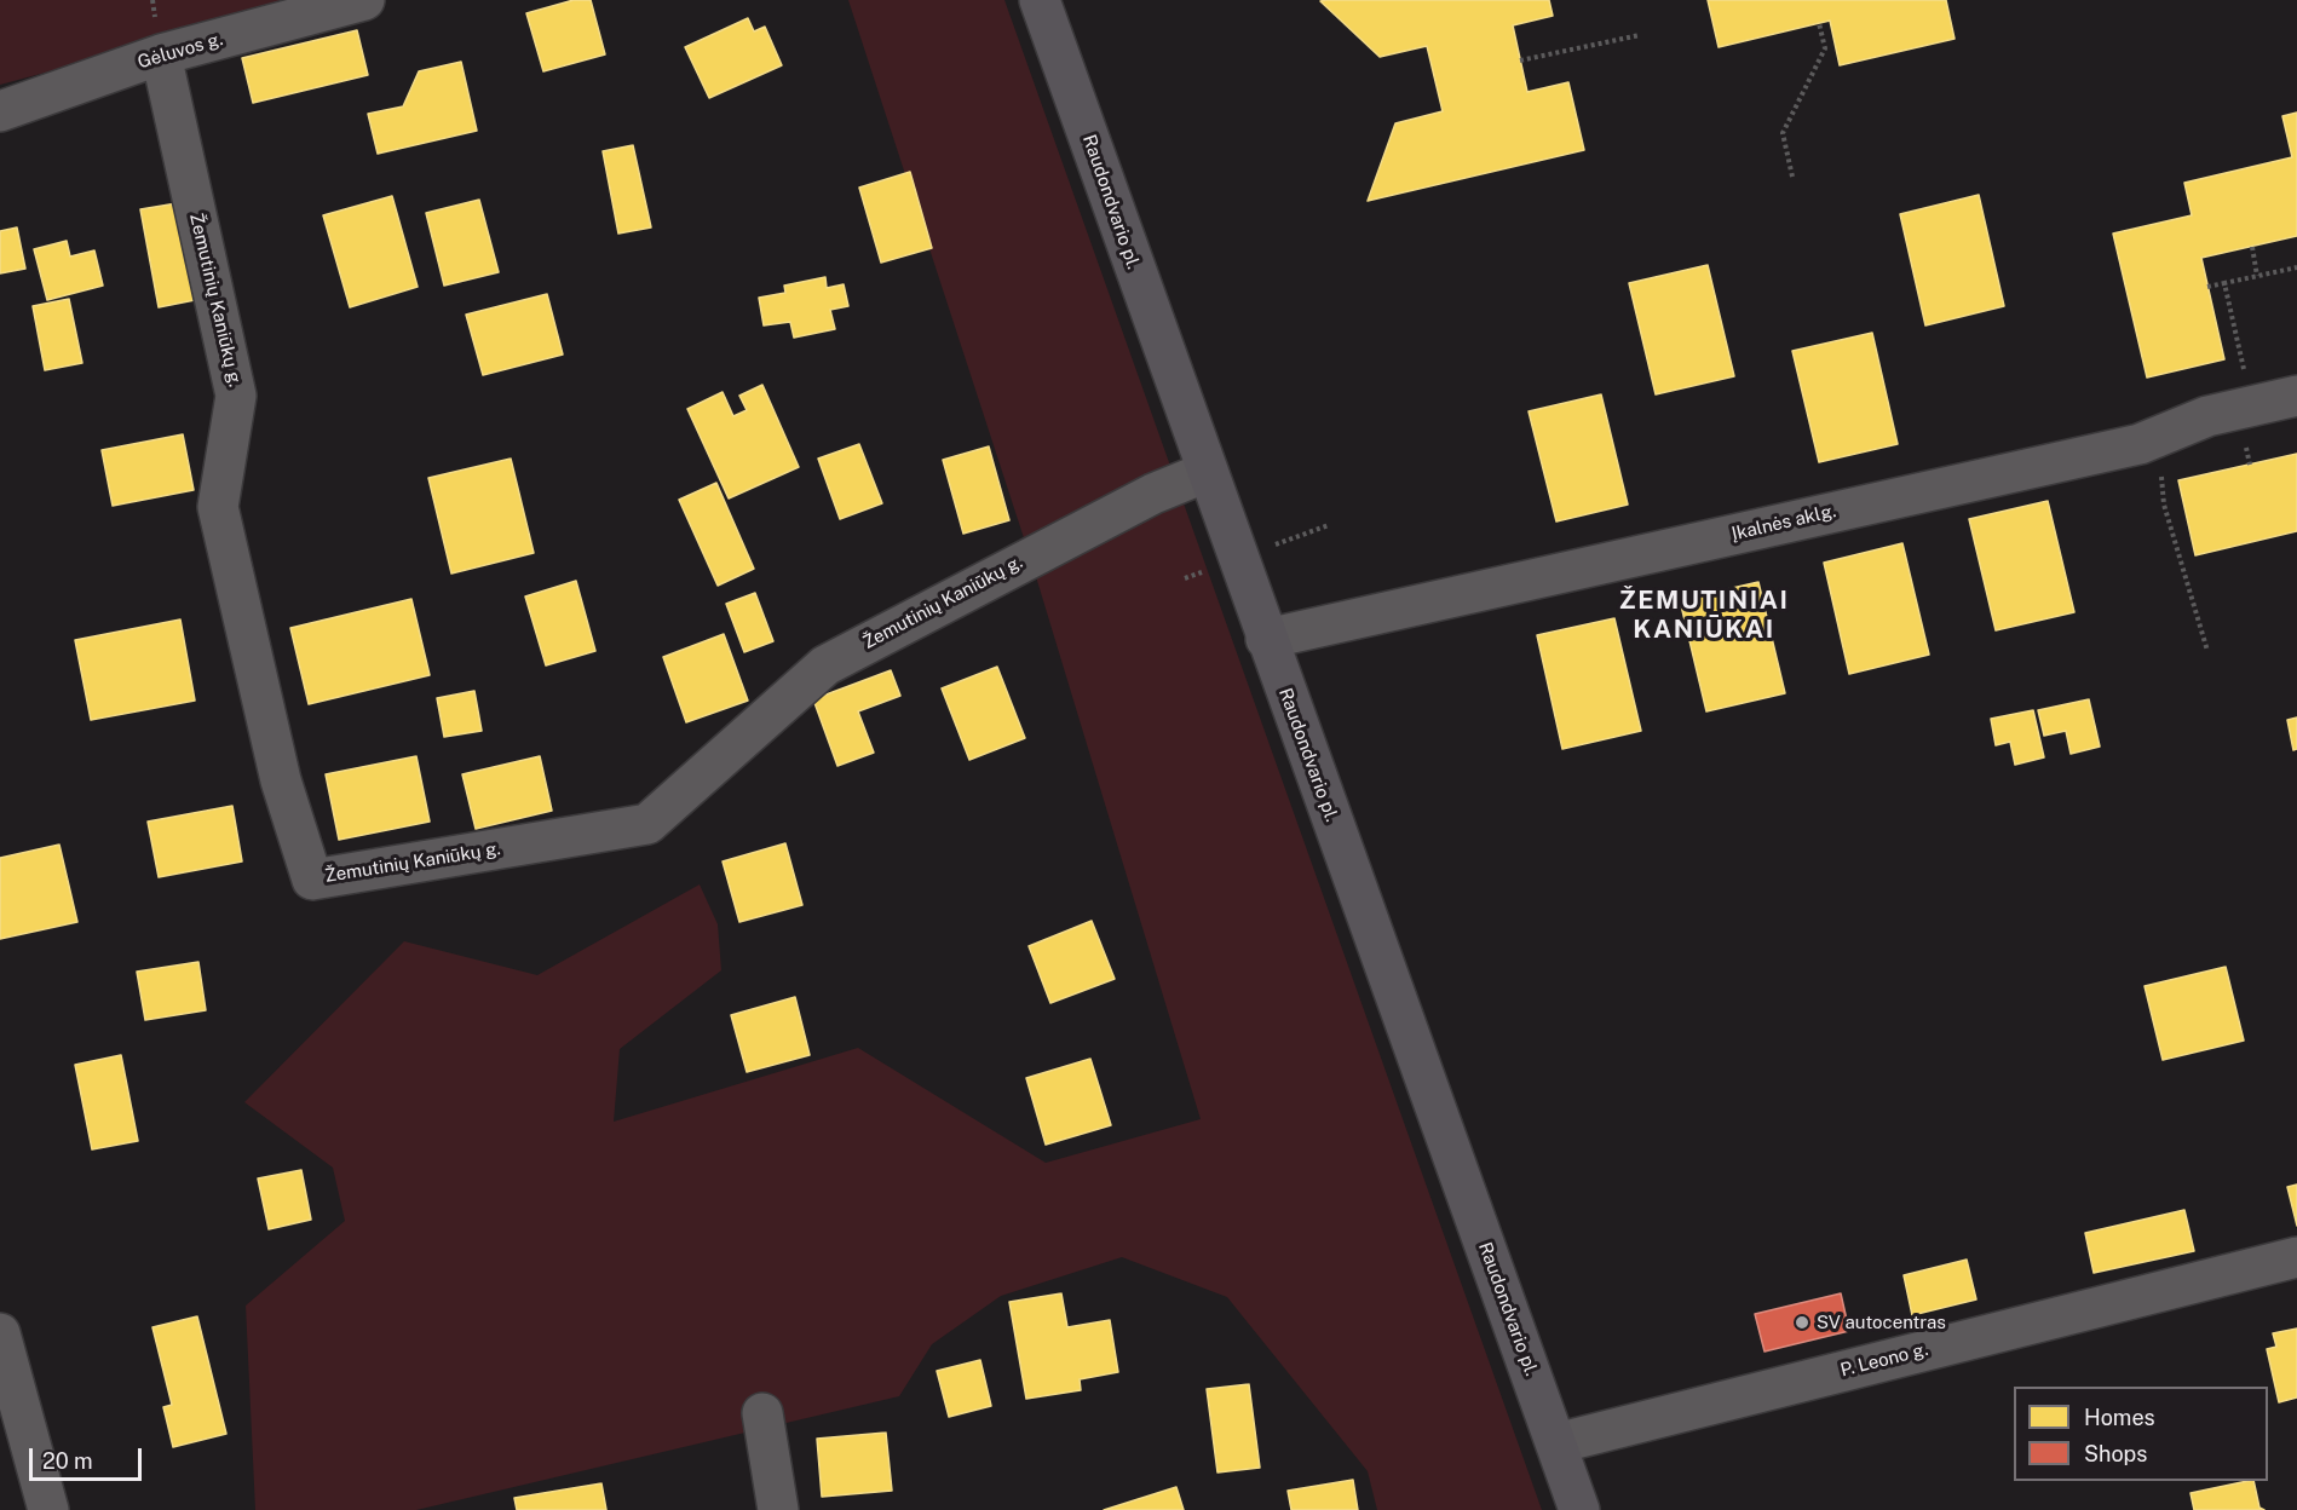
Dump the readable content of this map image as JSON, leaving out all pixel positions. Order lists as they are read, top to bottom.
{
  "streets": {
    "main road": ["Raudondvario pl."],
    "street": [
      "Gėluvos g.",
      "Žemutinių Kaniūkų g.",
      "Įkalnės aklg.",
      "P. Leono g."
    ]
  },
  "crossings": [
    ["Gėluvos g.", "Žemutinių Kaniūkų g."],
    ["Raudondvario pl.", "Žemutinių Kaniūkų g."],
    ["Raudondvario pl.", "Įkalnės aklg."],
    ["Raudondvario pl.", "P. Leono g."]
  ],
  "districts": ["ŽEMUTINIAI KANIŪKAI"],
  "places": ["SV autocentras"],
  "legend": ["Homes", "Shops"],
  "scale_bar": "20 m"
}
